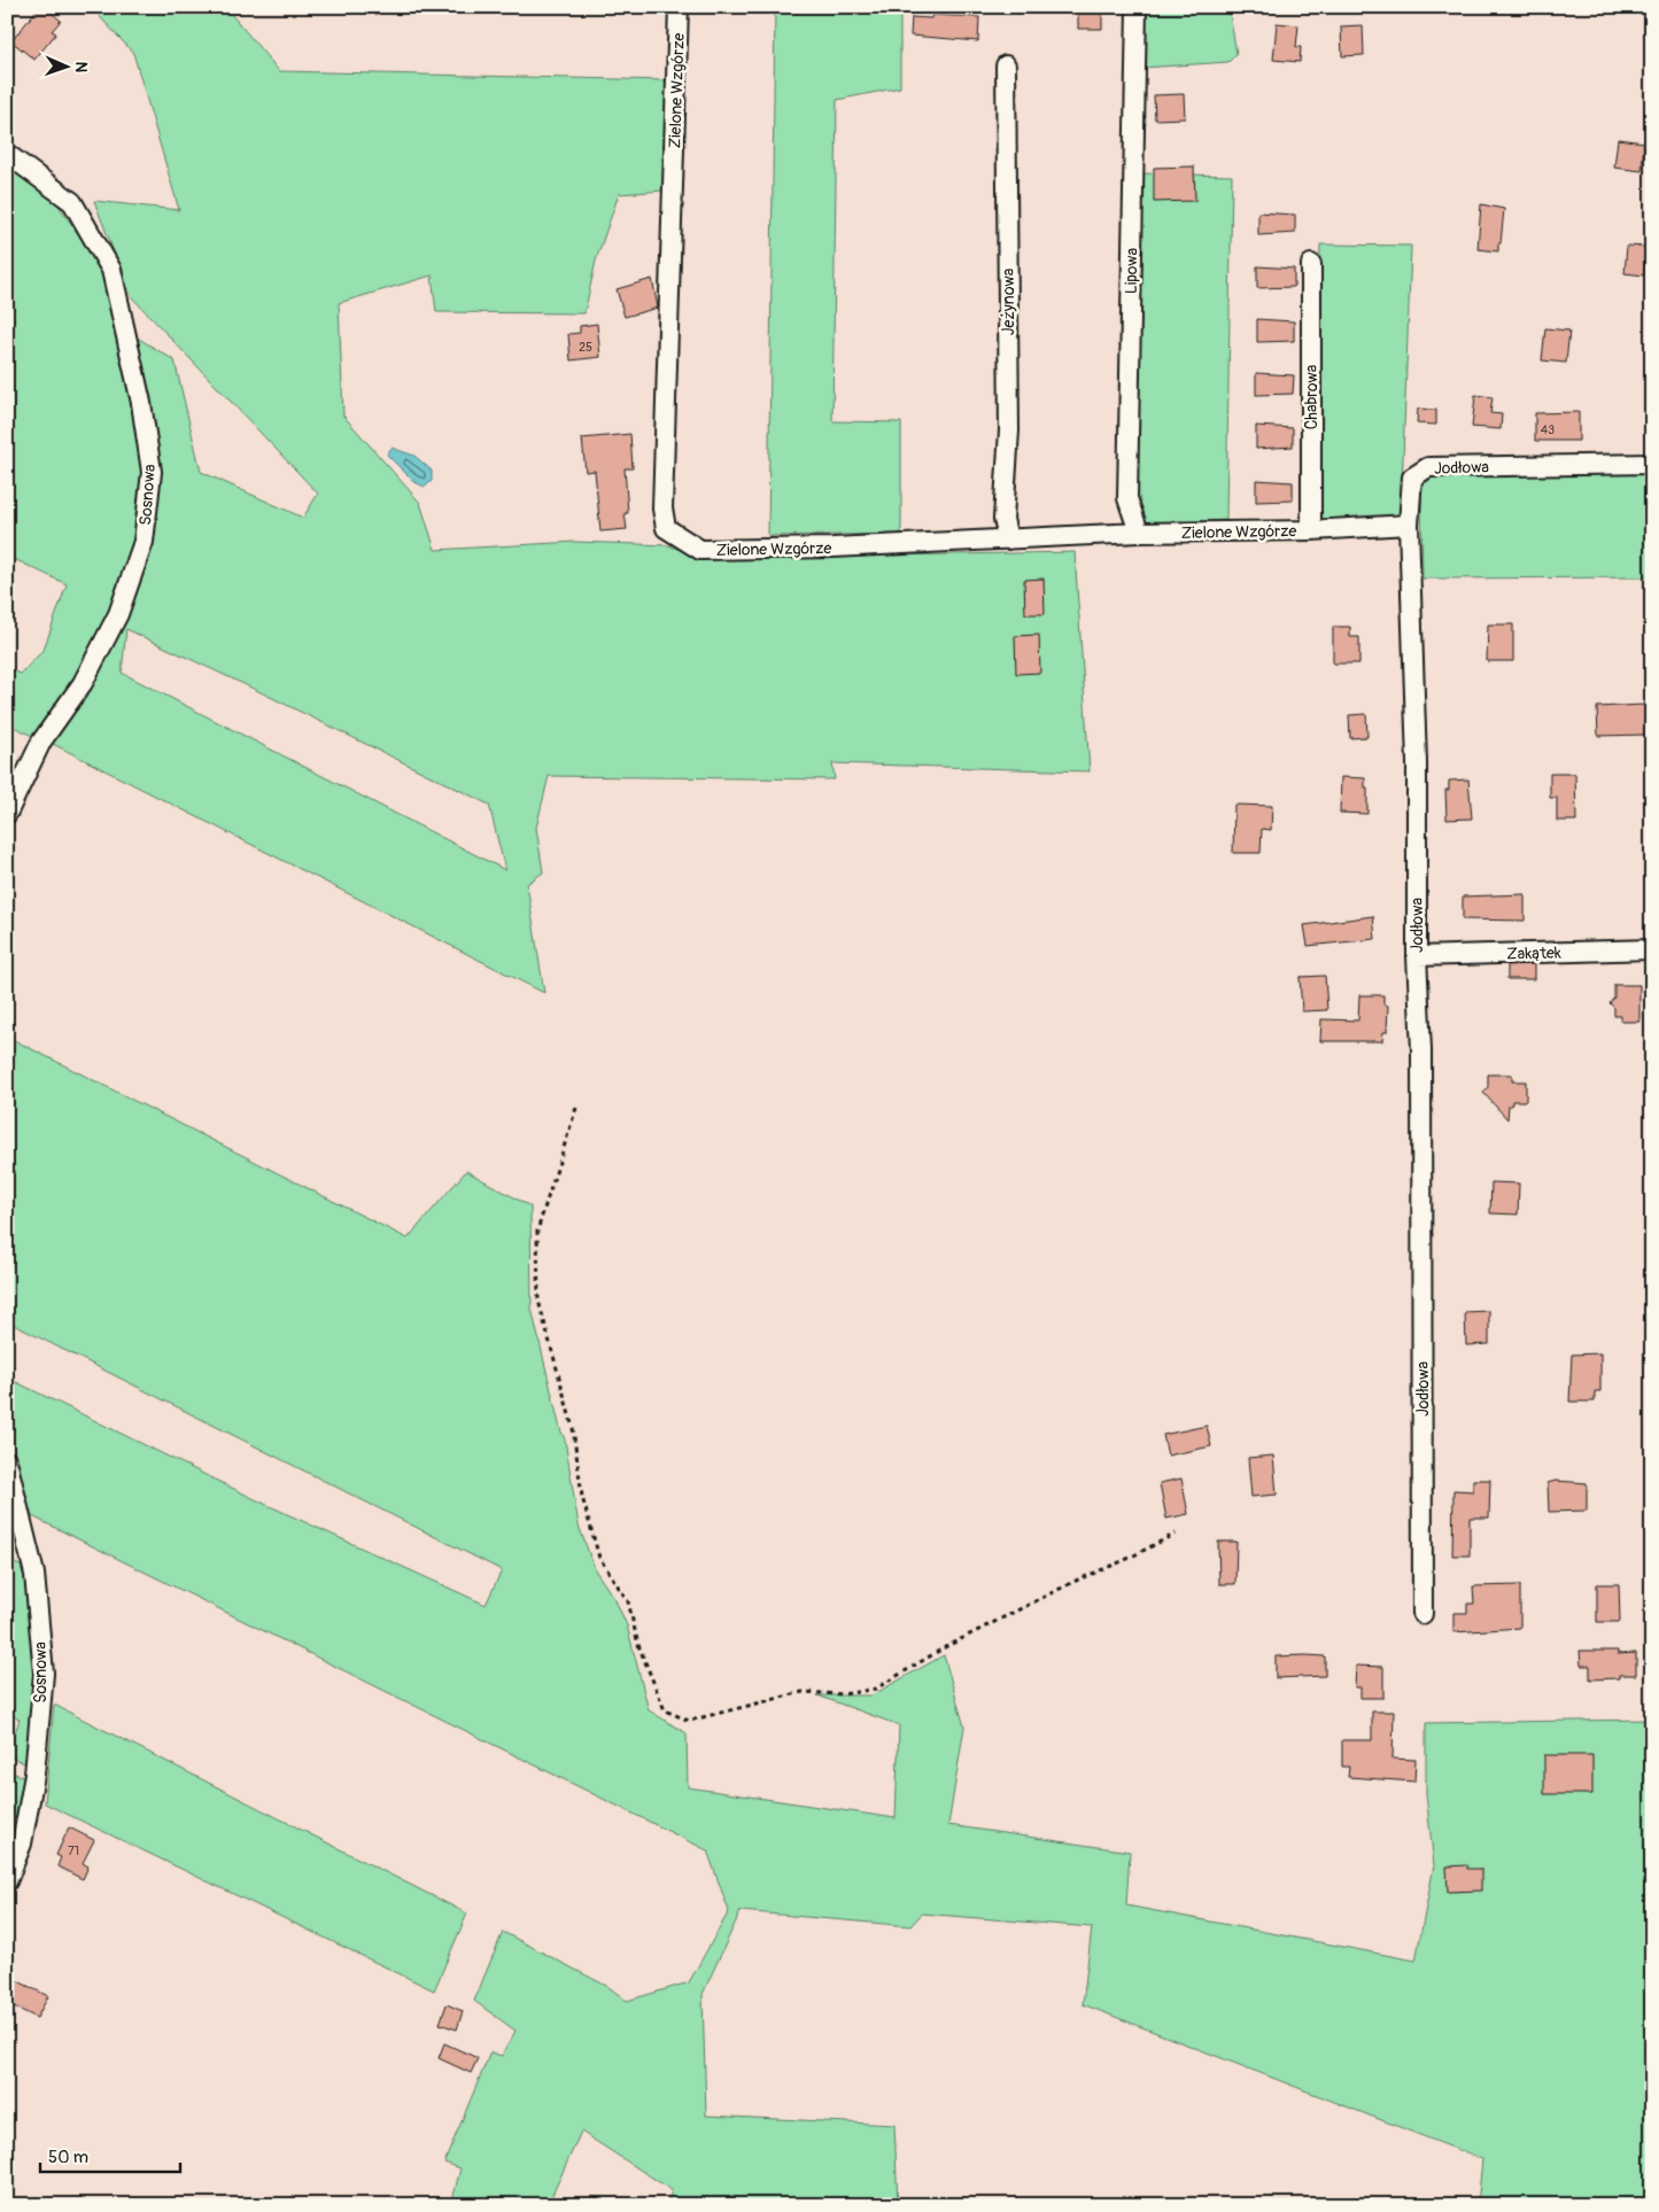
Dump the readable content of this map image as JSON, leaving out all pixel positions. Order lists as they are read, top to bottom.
{
  "streets": {
    "street": [
      "Zielone Wzgórze",
      "Lipowa",
      "Jeżynowa",
      "Chabrowa",
      "Jodłowa",
      "Sosnowa",
      "Zakątek"
    ]
  },
  "crossings": [
    ["Zielone Wzgórze", "Lipowa"],
    ["Zielone Wzgórze", "Jeżynowa"],
    ["Zielone Wzgórze", "Chabrowa"],
    ["Zielone Wzgórze", "Jodłowa"],
    ["Jodłowa", "Zakątek"]
  ],
  "house_numbers": ["25", "43", "71"],
  "scale_bar": "50 m",
  "north": "right"
}
